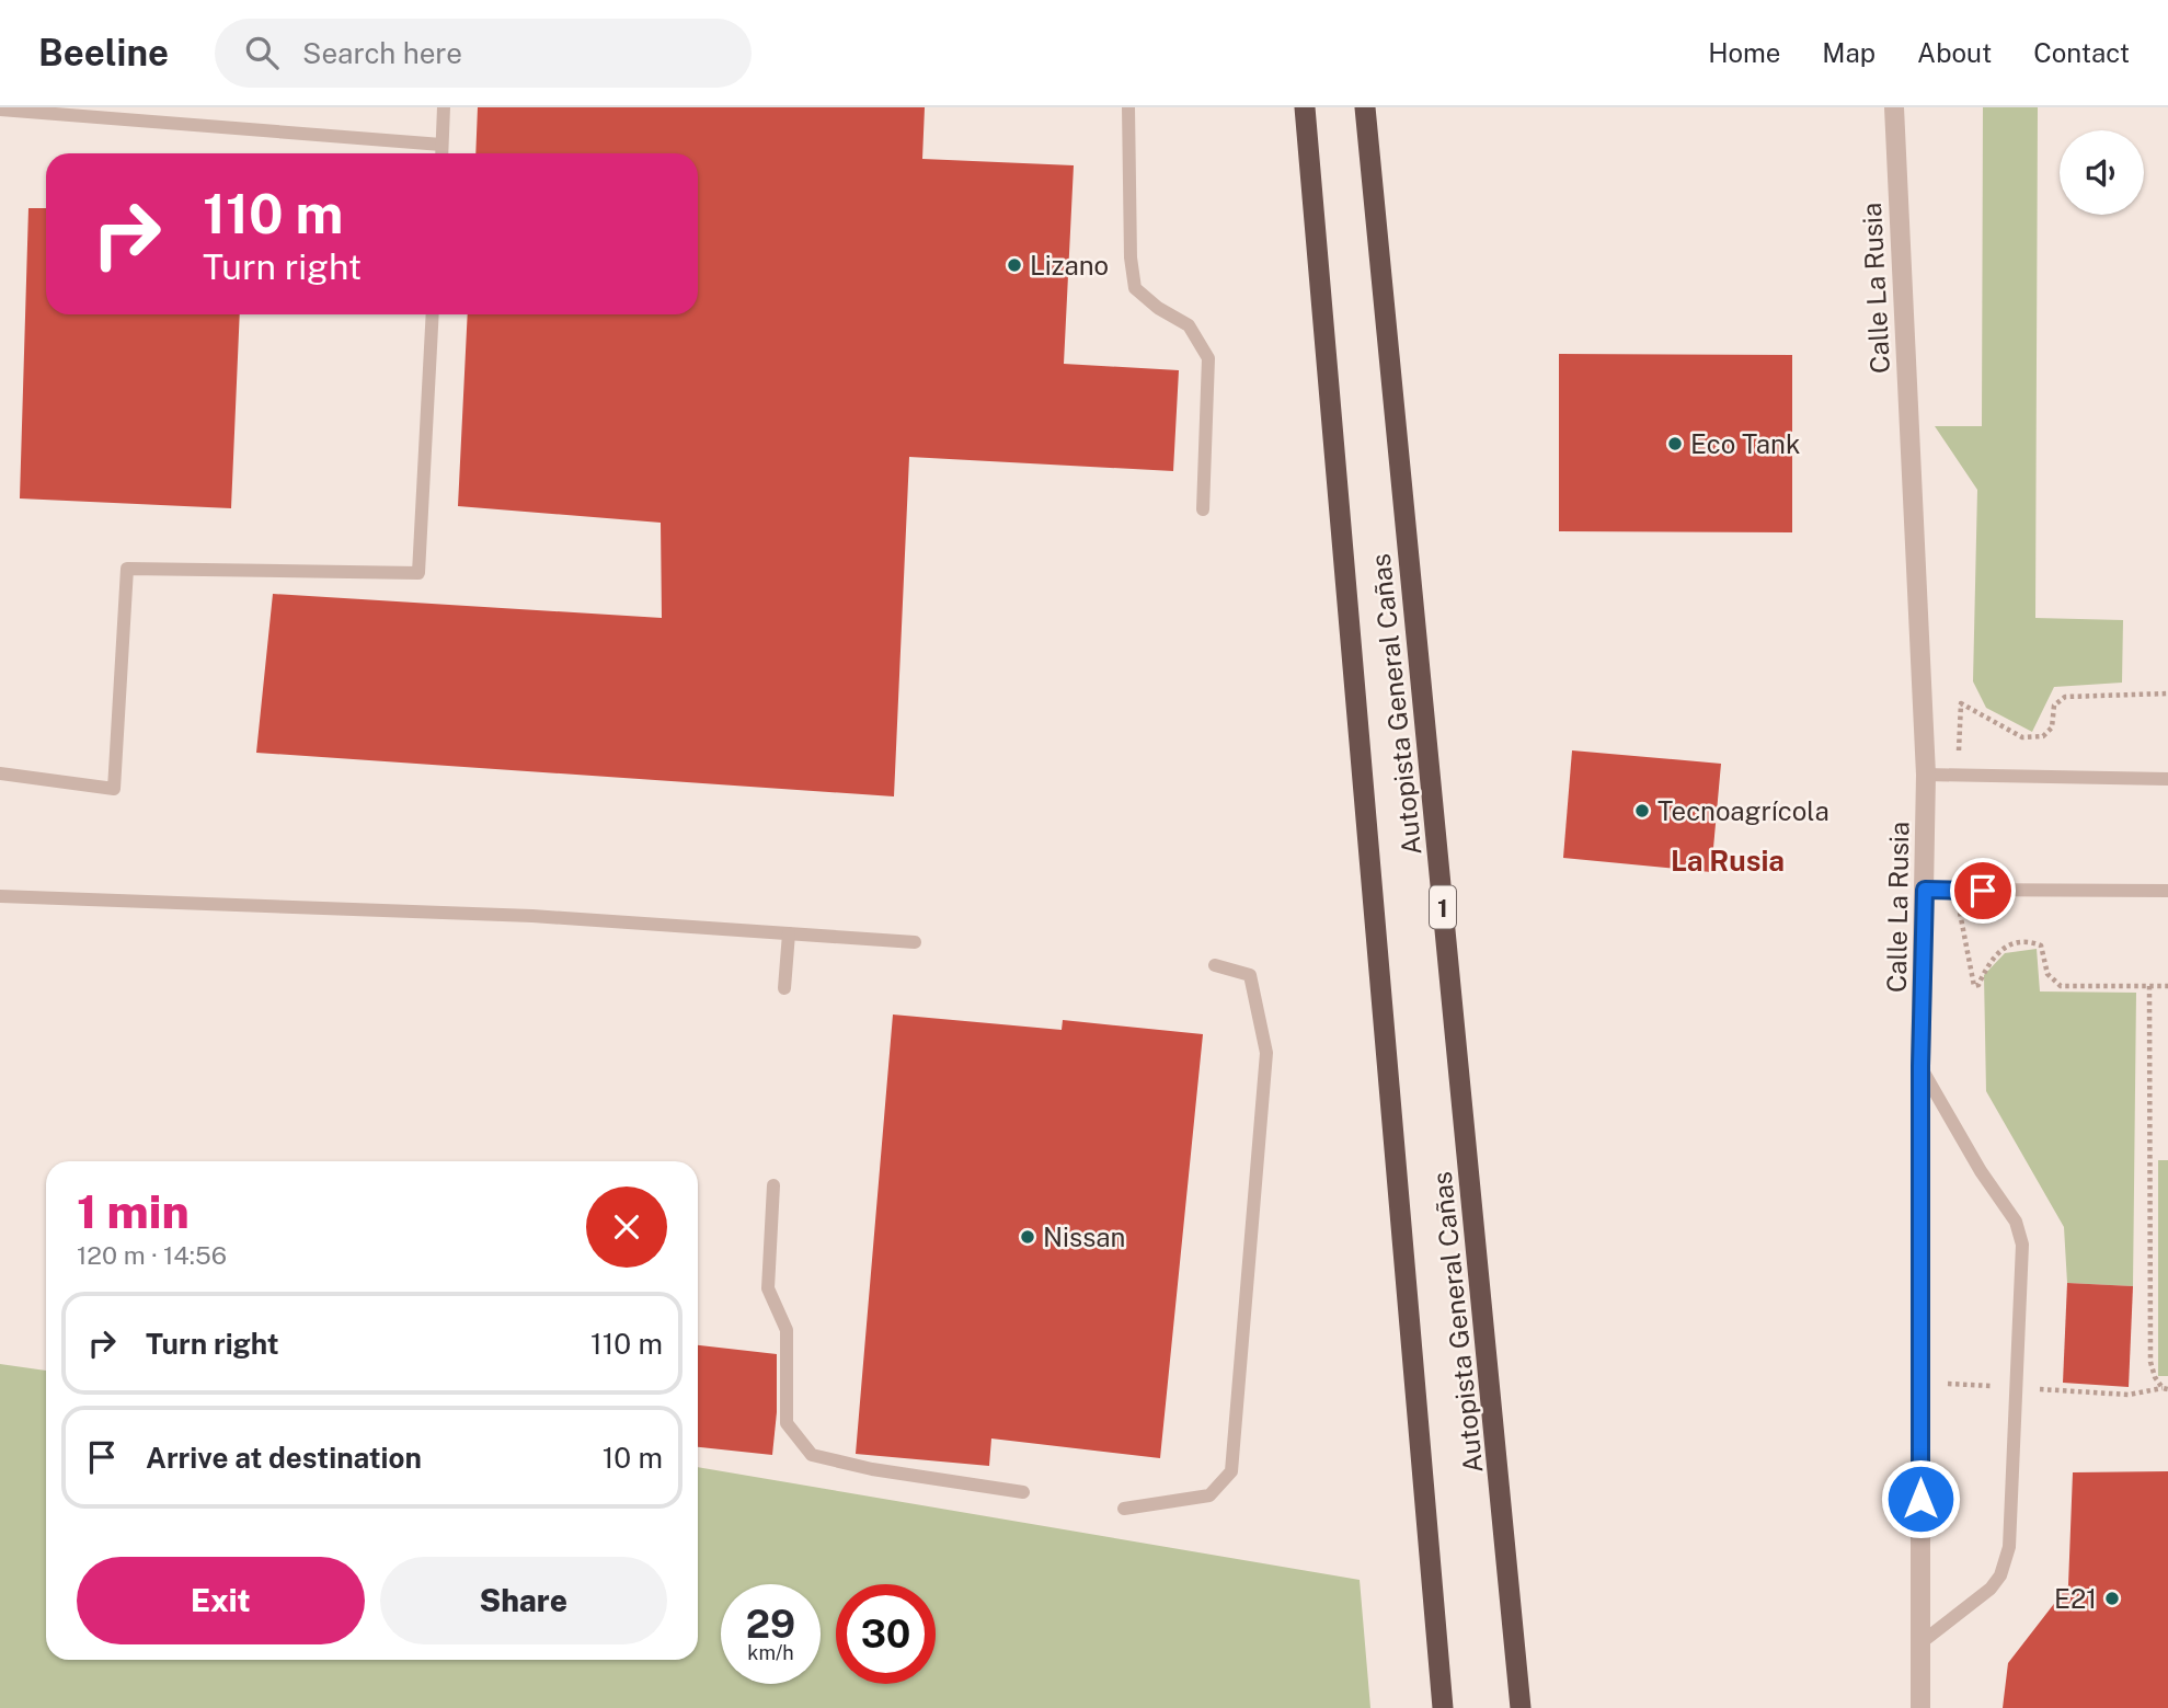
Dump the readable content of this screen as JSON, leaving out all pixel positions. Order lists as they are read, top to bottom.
{
  "streets": {
    "highway": ["Autopista General Cañas", "1"],
    "street": ["Calle La Rusia"]
  },
  "districts": ["La Rusia"],
  "places": [
    "Lizano",
    "Eco Tank",
    "Tecnoagrícola",
    "Nissan",
    "E21"
  ],
  "page": {
    "header": "Beeline",
    "search": "Search here",
    "nav": [
      "Home",
      "Map",
      "About",
      "Contact"
    ],
    "turn": ["110 m", "Turn right"],
    "heading": ["1 min", "120 m · 14:56"],
    "list": [
      {
        "name": "Turn right",
        "value": "110 m"
      },
      {
        "name": "Arrive at destination",
        "value": "10 m"
      }
    ],
    "buttons": ["Exit", "Share"],
    "speed": "29 km/h",
    "limit": "30"
  }
}
